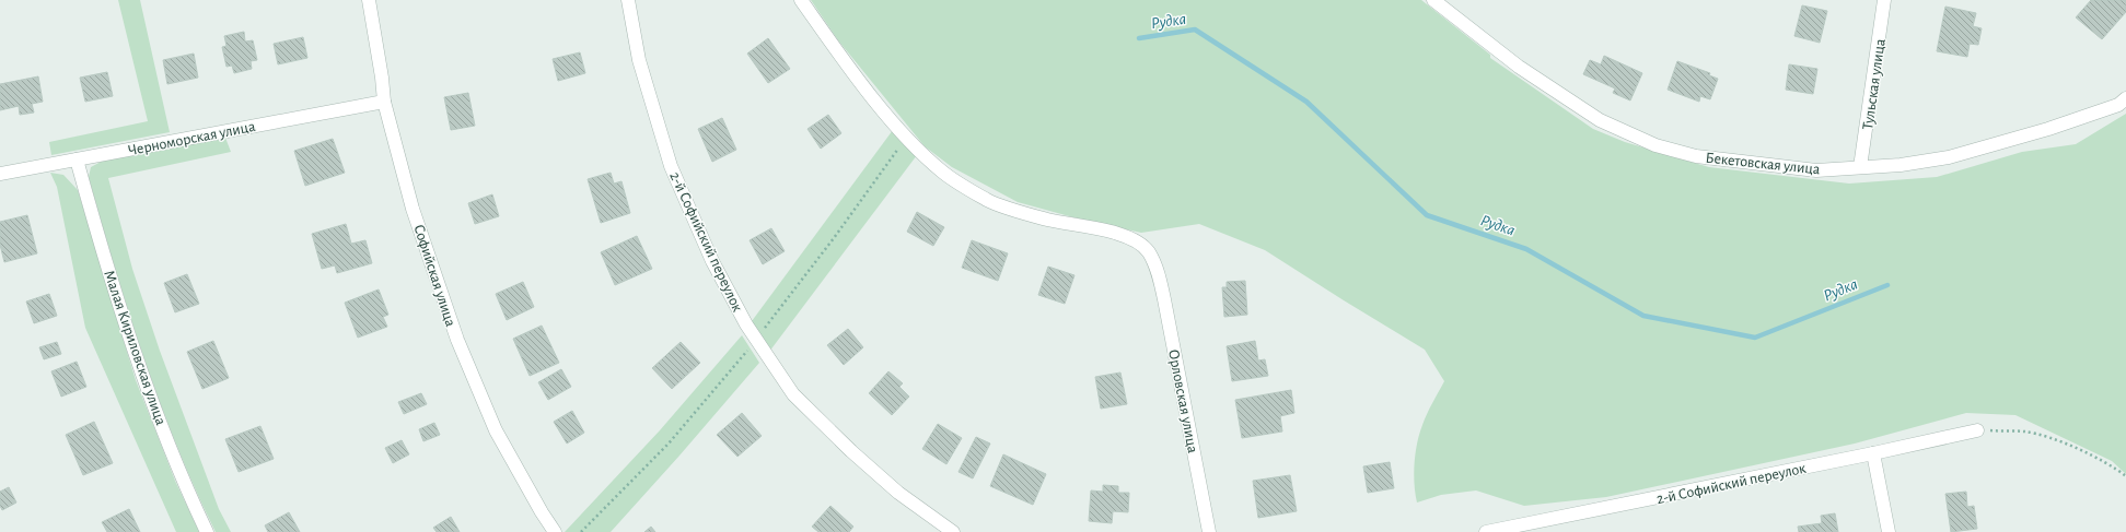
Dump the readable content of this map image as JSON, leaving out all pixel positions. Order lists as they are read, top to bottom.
{
  "streets": {
    "street": [
      "Тульская улица",
      "Черноморская улица",
      "Бекетовская улица",
      "2-й Софийский переулок",
      "Софийская улица",
      "Малая Кириловская улица",
      "Орловская улица"
    ]
  },
  "crossings": [
    ["Тульская улица", "Бекетовская улица"],
    ["Черноморская улица", "Софийская улица"],
    ["Черноморская улица", "Малая Кириловская улица"]
  ],
  "water": ["Рудка"]
}
